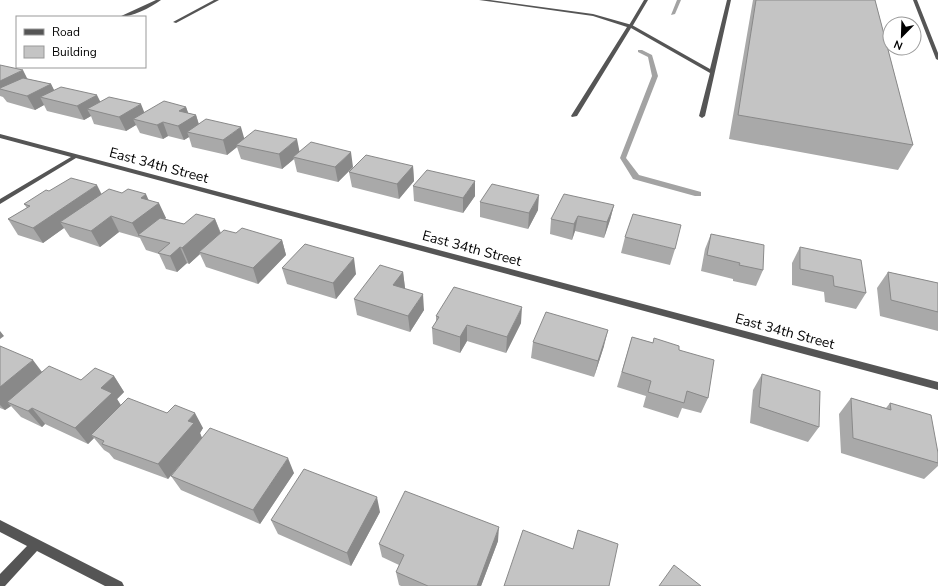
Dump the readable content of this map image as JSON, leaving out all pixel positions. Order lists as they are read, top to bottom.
{
  "streets": {
    "street": ["East 34th Street"]
  },
  "legend": ["Road", "Building"],
  "north": "bottom left"
}
